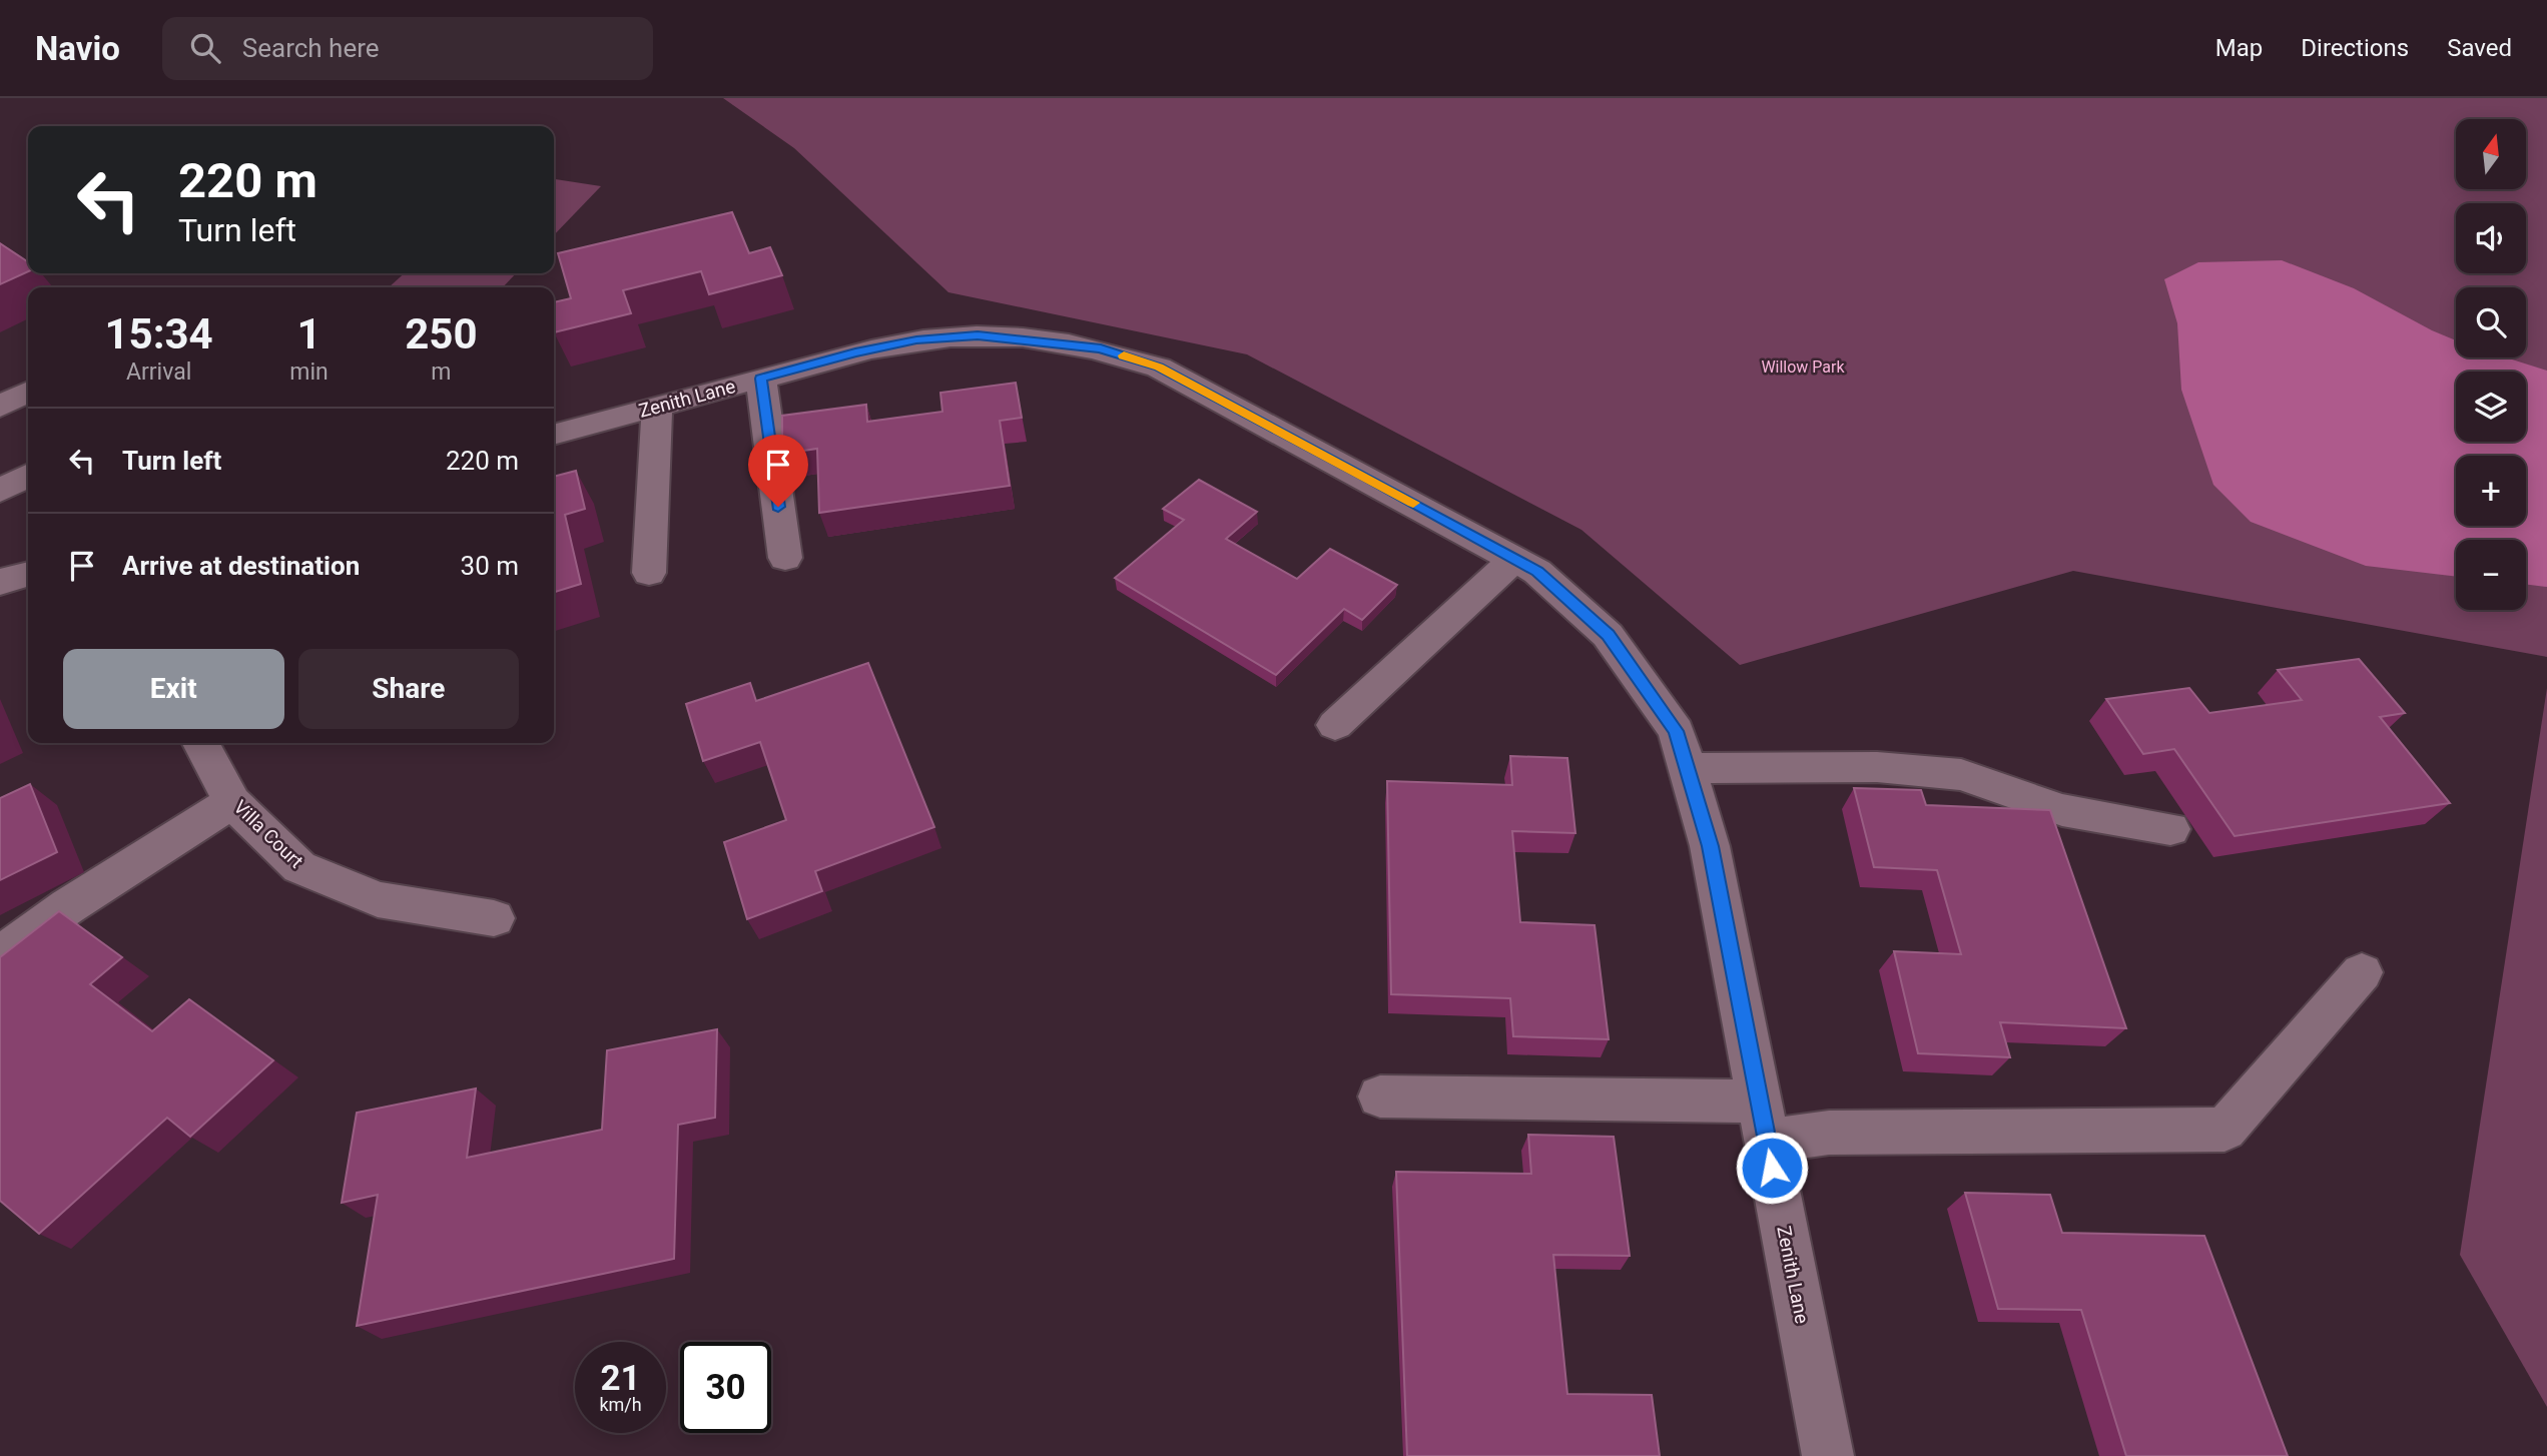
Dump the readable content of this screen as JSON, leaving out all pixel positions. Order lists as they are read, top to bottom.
{
  "streets": {
    "street": ["Zenith Lane", "Villa Court"]
  },
  "parks": ["Willow Park"],
  "north": "top",
  "page": {
    "header": "Navio",
    "search": "Search here",
    "nav": ["Map", "Directions", "Saved"],
    "map_buttons": ["+", "−"],
    "turn": ["220 m", "Turn left"],
    "eta": [
      "15:34",
      "Arrival",
      "1",
      "min",
      "250",
      "m"
    ],
    "list": [
      {
        "name": "Turn left",
        "value": "220 m"
      },
      {
        "name": "Arrive at destination",
        "value": "30 m"
      }
    ],
    "buttons": ["Exit", "Share"],
    "speed": "21 km/h",
    "limit": "30"
  }
}
